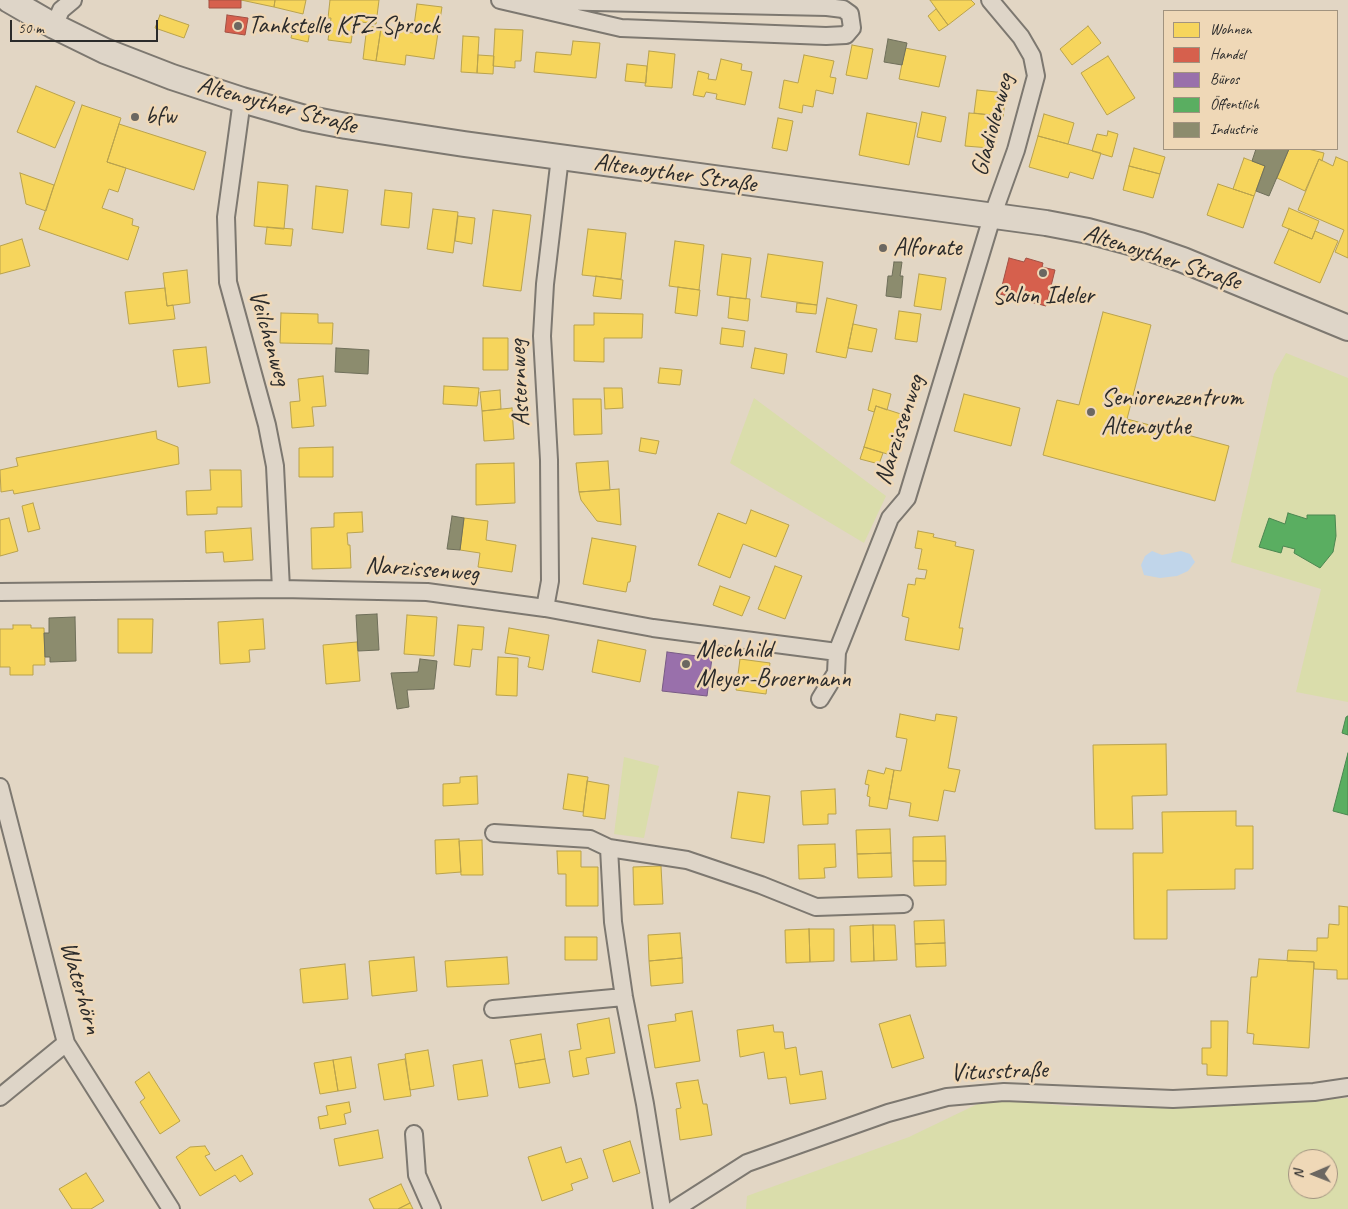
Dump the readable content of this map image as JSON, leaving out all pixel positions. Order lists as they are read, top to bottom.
{
  "streets": {
    "main road": ["Altenoyther Straße"],
    "street": [
      "Gladiolenweg",
      "Veilchenweg",
      "Asternweg",
      "Narzissenweg",
      "Waterhörn",
      "Vitusstraße"
    ]
  },
  "crossings": [
    ["Altenoyther Straße", "Gladiolenweg"],
    ["Altenoyther Straße", "Veilchenweg"],
    ["Altenoyther Straße", "Asternweg"],
    ["Altenoyther Straße", "Narzissenweg"],
    ["Gladiolenweg", "Narzissenweg"],
    ["Veilchenweg", "Narzissenweg"],
    ["Asternweg", "Narzissenweg"]
  ],
  "places": [
    "Tankstelle KFZ-Sprock",
    "bfw",
    "Alforate",
    "Salon Ideler",
    "Seniorenzentrum Altenoythe",
    "Mechhild Meyer-Broermann"
  ],
  "legend": [
    "Wohnen",
    "Handel",
    "Büros",
    "Öffentlich",
    "Industrie"
  ],
  "scale_bar": "50 m",
  "north": "left"
}
